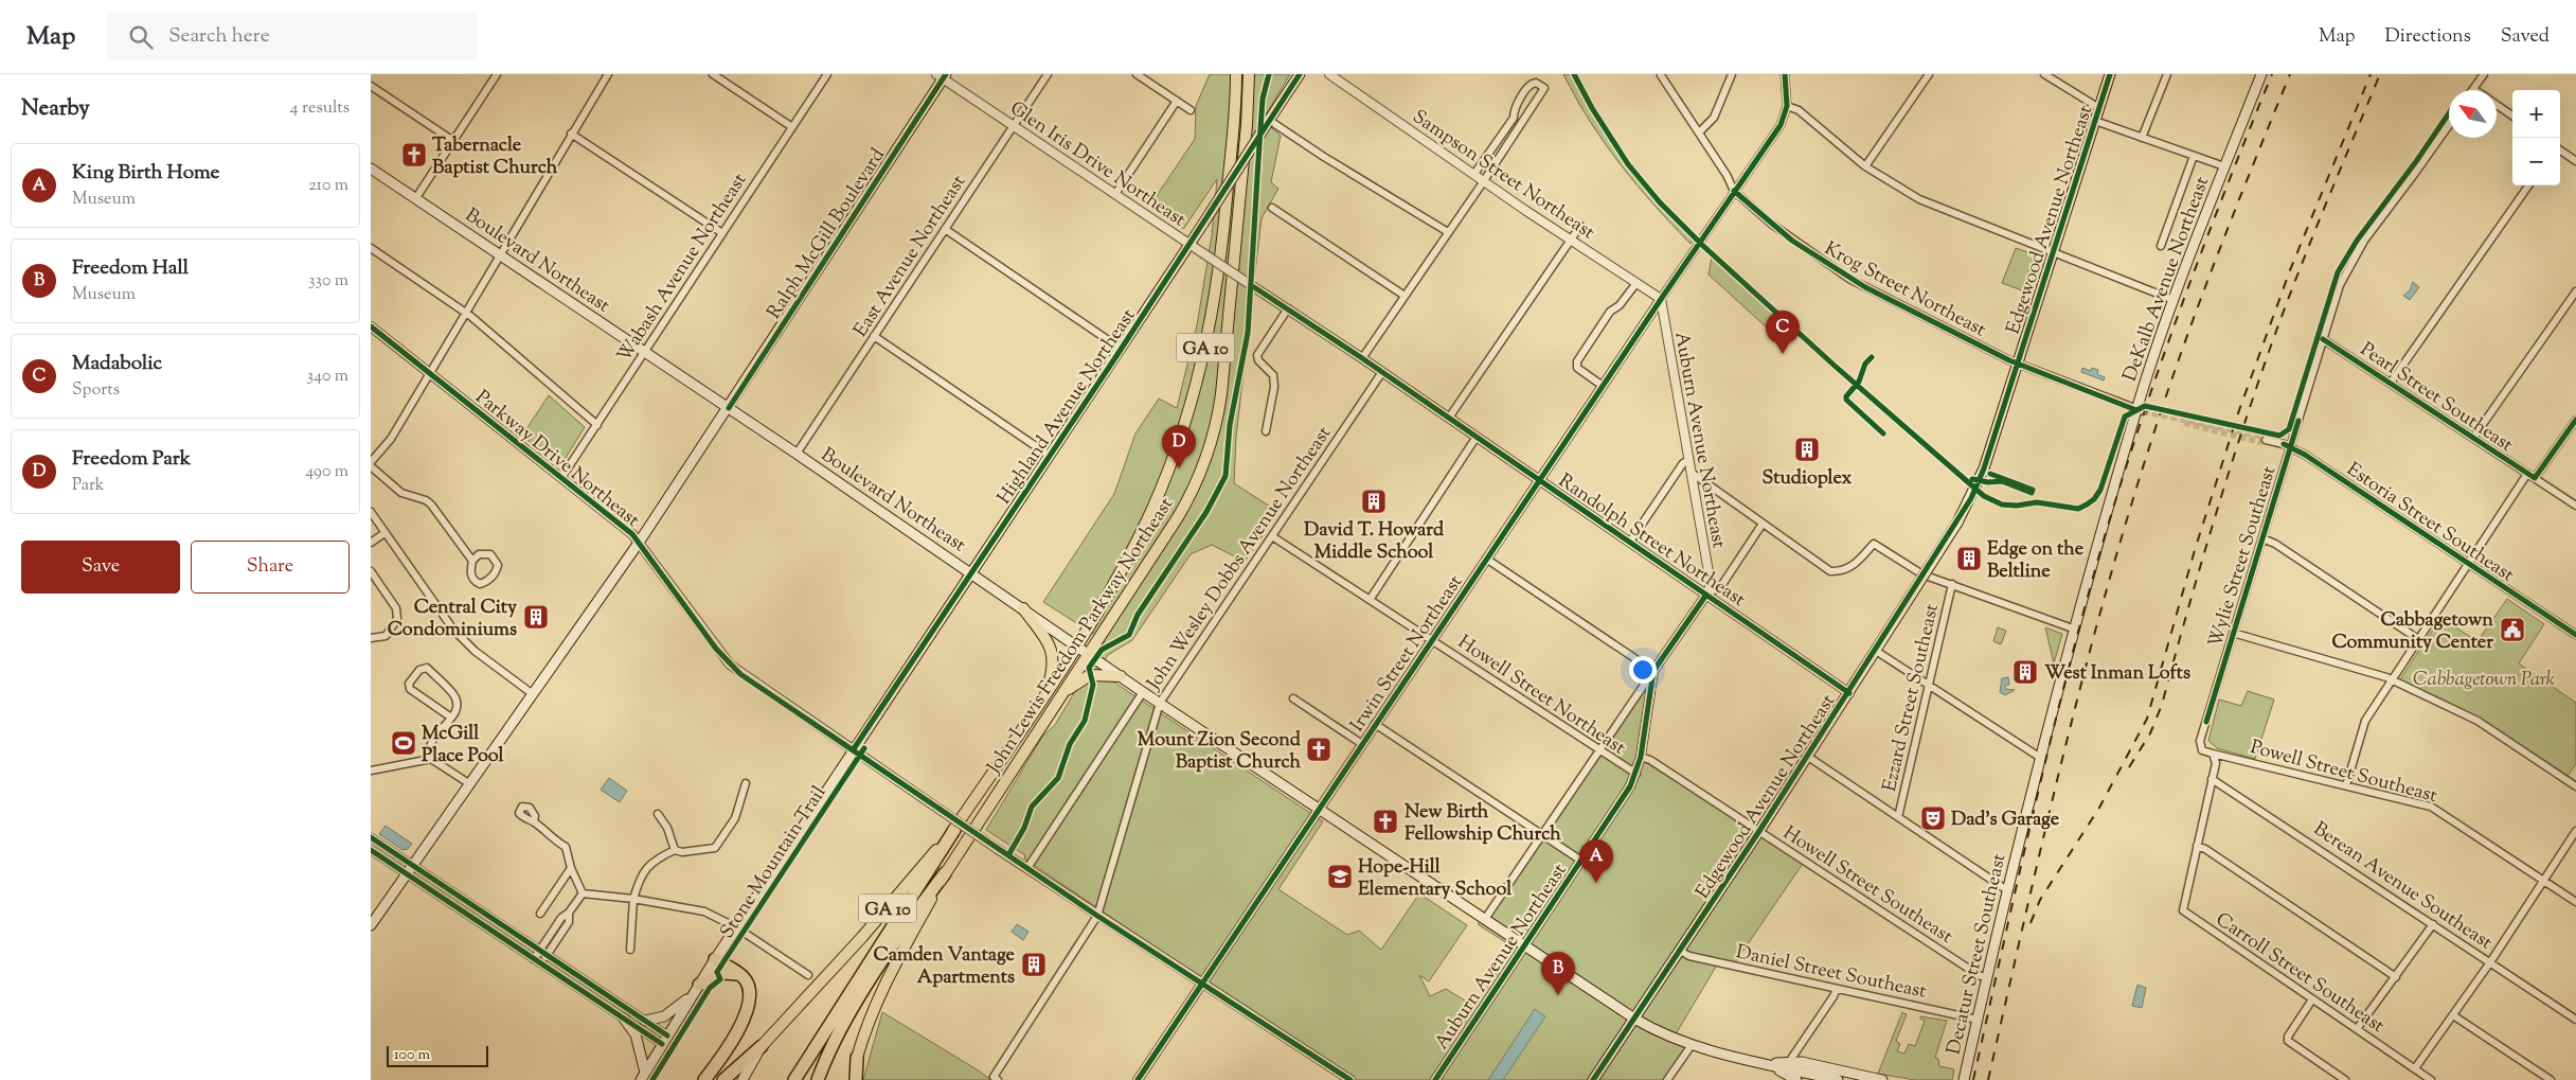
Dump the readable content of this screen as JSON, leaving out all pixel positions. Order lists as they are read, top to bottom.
{
  "streets": {
    "highway": ["GA 10", "John Lewis Freedom Parkway Northeast"],
    "main road": [
      "Edgewood Avenue Northeast",
      "Ralph McGill Boulevard",
      "Boulevard Northeast",
      "DeKalb Avenue Northeast",
      "Highland Avenue Northeast",
      "Decatur Street Southeast"
    ],
    "street": [
      "Glen Iris Drive Northeast",
      "Sampson Street Northeast",
      "East Avenue Northeast",
      "Wabash Avenue Northeast",
      "Krog Street Northeast",
      "Pearl Street Southeast",
      "Auburn Avenue Northeast",
      "Parkway Drive Northeast",
      "Estoria Street Southeast",
      "Randolph Street Northeast",
      "Wylie Street Southeast",
      "John Wesley Dobbs Avenue Northeast",
      "Irwin Street Northeast",
      "Howell Street Northeast",
      "Ezzard Street Southeast",
      "Powell Street Southeast",
      "Howell Street Southeast",
      "Berean Avenue Southeast",
      "Daniel Street Southeast",
      "Carroll Street Southeast"
    ],
    "cycle path": ["Stone Mountain Trail"]
  },
  "crossings": [
    ["Glen Iris Drive Northeast", "Ralph McGill Boulevard"],
    ["Glen Iris Drive Northeast", "East Avenue Northeast"],
    ["Glen Iris Drive Northeast", "Highland Avenue Northeast"],
    ["Glen Iris Drive Northeast", "Randolph Street Northeast"],
    ["Sampson Street Northeast", "Auburn Avenue Northeast"],
    ["Sampson Street Northeast", "Irwin Street Northeast"],
    ["Edgewood Avenue Northeast", "Boulevard Northeast"],
    ["Edgewood Avenue Northeast", "Krog Street Northeast"],
    ["Edgewood Avenue Northeast", "Randolph Street Northeast"],
    ["Edgewood Avenue Northeast", "Howell Street Northeast"],
    ["Edgewood Avenue Northeast", "Howell Street Southeast"],
    ["Edgewood Avenue Northeast", "Daniel Street Southeast"],
    ["Ralph McGill Boulevard", "Boulevard Northeast"],
    ["Ralph McGill Boulevard", "Parkway Drive Northeast"],
    ["East Avenue Northeast", "Boulevard Northeast"],
    ["Boulevard Northeast", "Wabash Avenue Northeast"],
    ["Boulevard Northeast", "Highland Avenue Northeast"],
    ["Boulevard Northeast", "Auburn Avenue Northeast"],
    ["Boulevard Northeast", "John Wesley Dobbs Avenue Northeast"],
    ["Boulevard Northeast", "John Lewis Freedom Parkway Northeast"],
    ["Boulevard Northeast", "Irwin Street Northeast"],
    ["Wabash Avenue Northeast", "Parkway Drive Northeast"],
    ["DeKalb Avenue Northeast", "Krog Street Northeast"],
    ["DeKalb Avenue Northeast", "Decatur Street Southeast"],
    ["Krog Street Northeast", "Irwin Street Northeast"],
    ["Pearl Street Southeast", "Wylie Street Southeast"],
    ["Highland Avenue Northeast", "Parkway Drive Northeast"],
    ["Highland Avenue Northeast", "Randolph Street Northeast"],
    ["Auburn Avenue Northeast", "Randolph Street Northeast"],
    ["Auburn Avenue Northeast", "Irwin Street Northeast"],
    ["Auburn Avenue Northeast", "Howell Street Northeast"],
    ["Parkway Drive Northeast", "John Wesley Dobbs Avenue Northeast"],
    ["Parkway Drive Northeast", "Irwin Street Northeast"],
    ["Estoria Street Southeast", "Wylie Street Southeast"],
    ["Randolph Street Northeast", "John Wesley Dobbs Avenue Northeast"],
    ["Randolph Street Northeast", "Irwin Street Northeast"],
    ["Wylie Street Southeast", "Powell Street Southeast"],
    ["John Wesley Dobbs Avenue Northeast", "Howell Street Northeast"],
    ["Irwin Street Northeast", "Howell Street Northeast"],
    ["Howell Street Northeast", "Howell Street Southeast"],
    ["Howell Street Southeast", "Decatur Street Southeast"],
    ["Decatur Street Southeast", "Daniel Street Southeast"]
  ],
  "parks": ["Cabbagetown Park"],
  "places": {
    "church": ["Tabernacle Baptist Church", "Mount Zion Second Baptist Church", "New Birth Fellowship Church"],
    "building": [
      "Studioplex",
      "David T. Howard Middle School",
      "Edge on the Beltline",
      "Central City Condominiums",
      "West Inman Lofts",
      "Camden Vantage Apartments"
    ],
    "public building": ["Cabbagetown Community Center"],
    "sports": ["McGill Place Pool"],
    "theatre": ["Dad's Garage"],
    "school or university": ["Hope-Hill Elementary School"]
  },
  "scale_bar": "100 m",
  "north": "top left",
  "page": {
    "header": "Map",
    "search": "Search here",
    "nav": ["Map", "Directions", "Saved"],
    "heading": ["Nearby", "4 results"],
    "map_buttons": ["+", "−"],
    "list": [
      {
        "mark": "A",
        "name": "King Birth Home",
        "note": "Museum",
        "value": "210 m"
      },
      {
        "mark": "B",
        "name": "Freedom Hall",
        "note": "Museum",
        "value": "330 m"
      },
      {
        "mark": "C",
        "name": "Madabolic",
        "note": "Sports",
        "value": "340 m"
      },
      {
        "mark": "D",
        "name": "Freedom Park",
        "note": "Park",
        "value": "490 m"
      }
    ],
    "pins": [
      "C",
      "D",
      "A",
      "B"
    ],
    "buttons": ["Save", "Share"],
    "scale": "100 m"
  }
}
